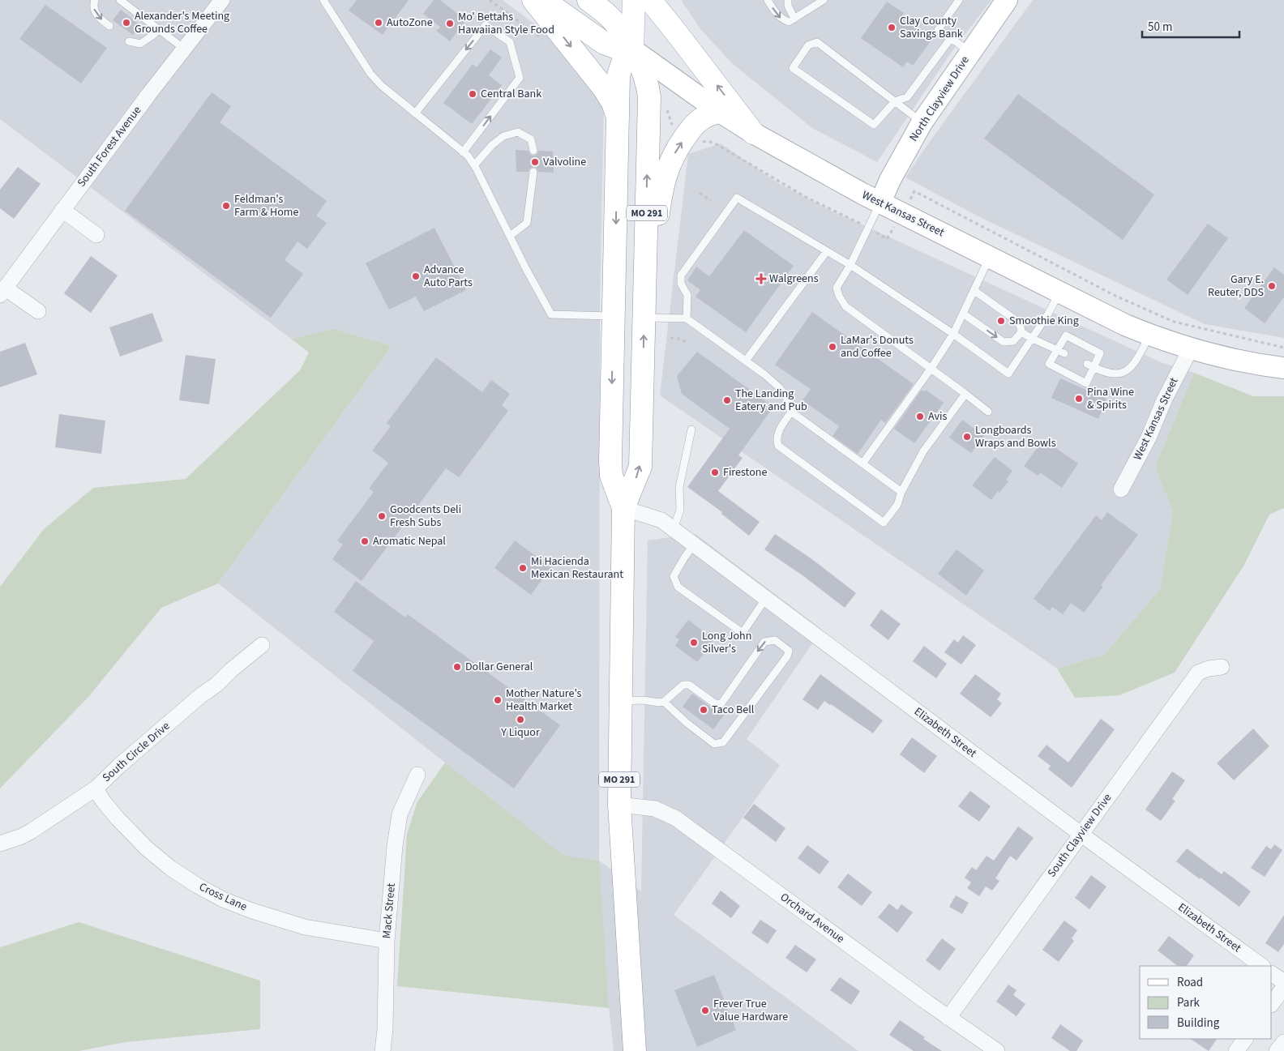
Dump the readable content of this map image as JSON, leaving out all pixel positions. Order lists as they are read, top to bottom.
{
  "streets": {
    "main road": ["North Clayview Drive", "MO 291", "West Kansas Street"],
    "street": [
      "South Forest Avenue",
      "Elizabeth Street",
      "South Circle Drive",
      "South Clayview Drive",
      "Cross Lane",
      "Mack Street",
      "Orchard Avenue"
    ]
  },
  "crossings": [
    ["North Clayview Drive", "West Kansas Street"],
    ["MO 291", "West Kansas Street"],
    ["MO 291", "Elizabeth Street"],
    ["MO 291", "Orchard Avenue"],
    ["Elizabeth Street", "South Clayview Drive"],
    ["South Circle Drive", "Cross Lane"],
    ["South Clayview Drive", "Orchard Avenue"],
    ["Cross Lane", "Mack Street"]
  ],
  "places": {
    "other": [
      "Alexander's Meeting Grounds Coffee",
      "AutoZone",
      "Mo' Bettahs Hawaiian Style Food",
      "Clay County Savings Bank",
      "Central Bank",
      "Valvoline",
      "Feldman's Farm & Home",
      "Advance Auto Parts",
      "Gary E. Reuter, DDS",
      "Smoothie King",
      "LaMar's Donuts and Coffee",
      "Pina Wine & Spirits",
      "The Landing Eatery and Pub",
      "Avis",
      "Longboards Wraps and Bowls",
      "Firestone",
      "Goodcents Deli Fresh Subs",
      "Aromatic Nepal",
      "Mi Hacienda Mexican Restaurant",
      "Long John Silver's",
      "Dollar General",
      "Mother Nature's Health Market",
      "Taco Bell",
      "Y Liquor",
      "Frever True Value Hardware"
    ],
    "health": ["Walgreens"]
  },
  "legend": ["Road", "Park", "Building"],
  "scale_bar": "50 m"
}
